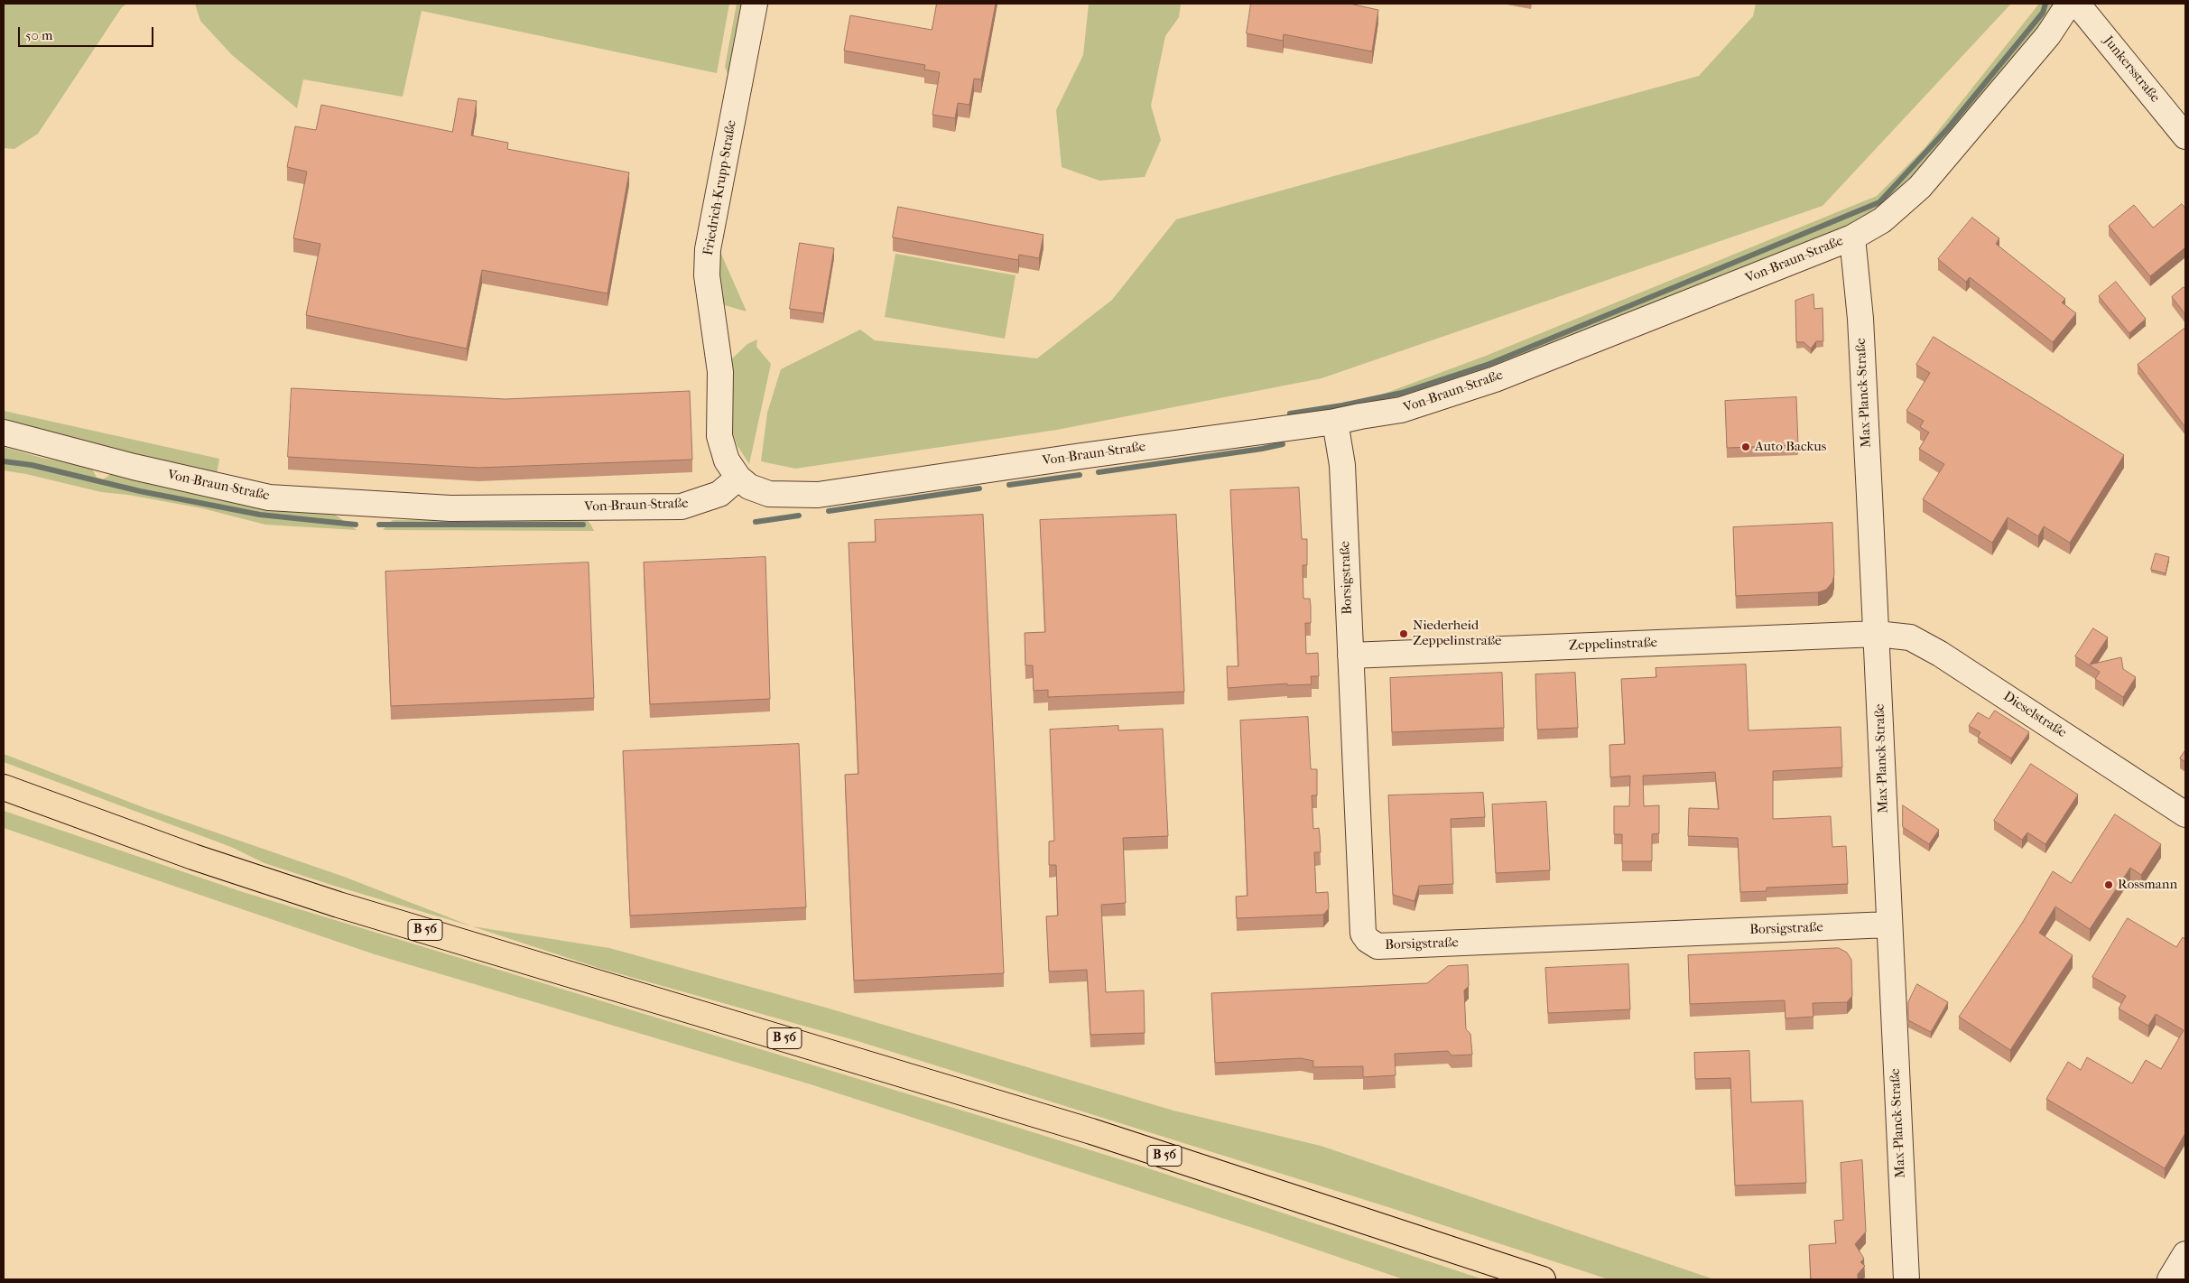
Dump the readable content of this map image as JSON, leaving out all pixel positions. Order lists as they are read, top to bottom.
{
  "streets": {
    "highway": ["B 56"],
    "street": [
      "Junkersstraße",
      "Friedrich-Krupp-Straße",
      "Von-Braun-Straße",
      "Max-Planck-Straße",
      "Borsigstraße",
      "Zeppelinstraße",
      "Dieselstraße"
    ]
  },
  "crossings": [
    ["Friedrich-Krupp-Straße", "Von-Braun-Straße"],
    ["Von-Braun-Straße", "Max-Planck-Straße"],
    ["Von-Braun-Straße", "Borsigstraße"],
    ["Max-Planck-Straße", "Borsigstraße"],
    ["Max-Planck-Straße", "Zeppelinstraße"],
    ["Max-Planck-Straße", "Dieselstraße"],
    ["Borsigstraße", "Zeppelinstraße"],
    ["Zeppelinstraße", "Dieselstraße"]
  ],
  "places": ["Auto Backus", "Niederheid Zeppelinstraße", "Rossmann"],
  "scale_bar": "50 m"
}
